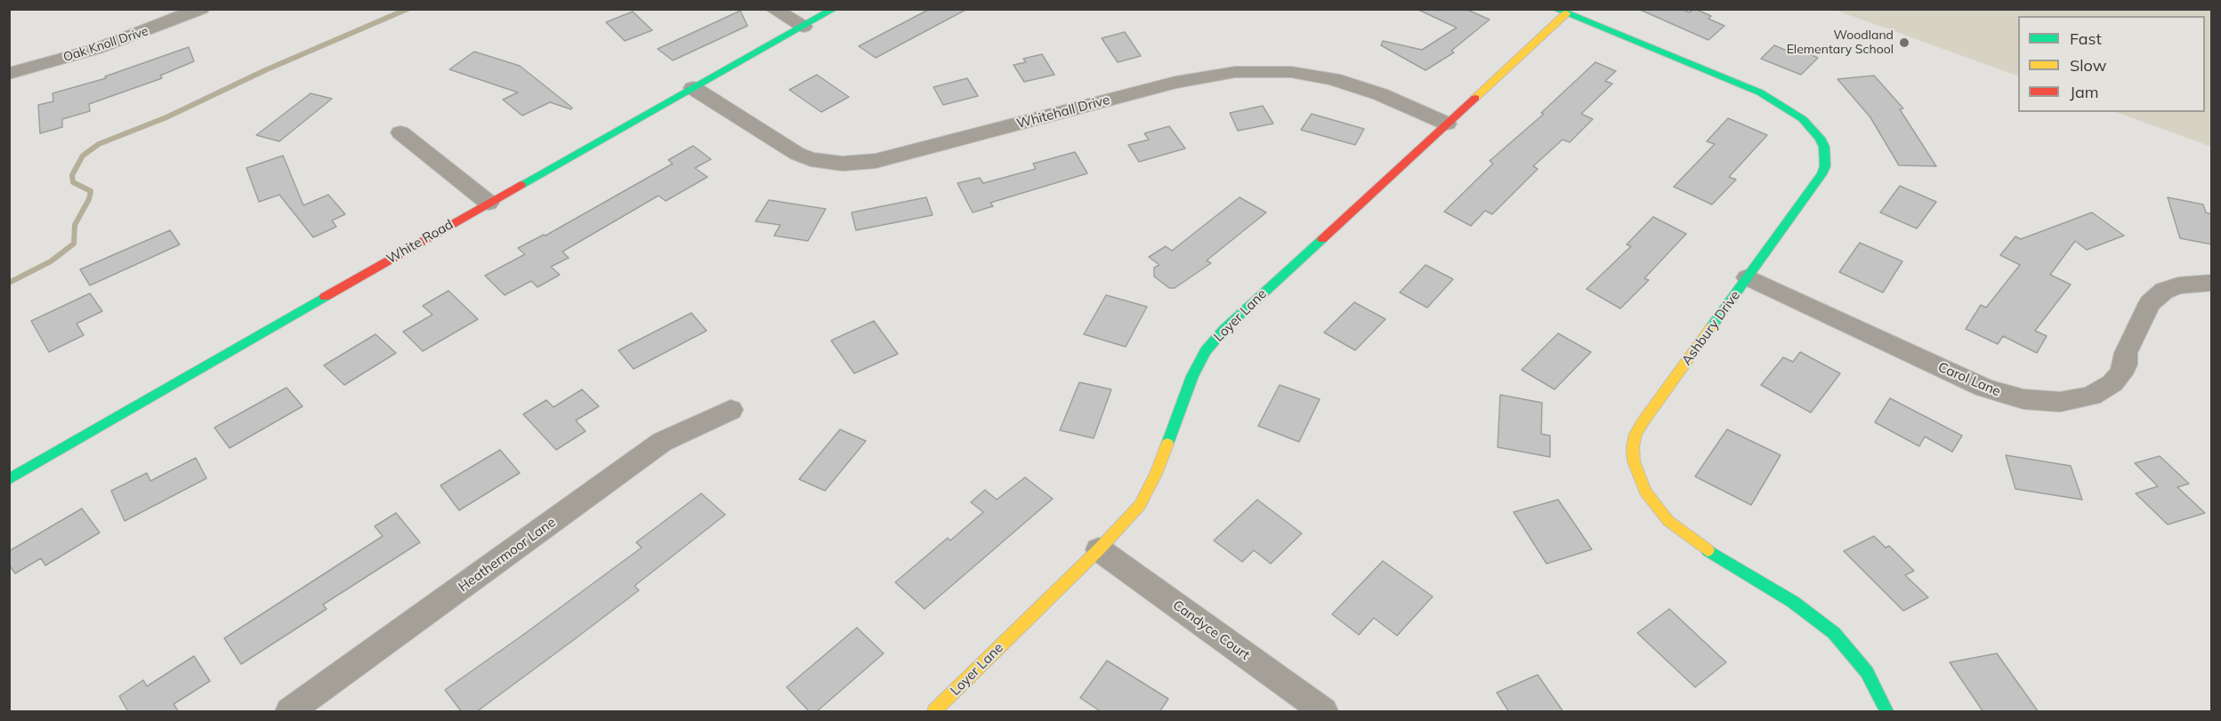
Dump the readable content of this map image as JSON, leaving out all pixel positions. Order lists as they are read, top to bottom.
{
  "streets": {
    "street": [
      "Oak Knoll Drive",
      "Whitehall Drive",
      "White Road",
      "Loyer Lane",
      "Ashbury Drive",
      "Carol Lane",
      "Heathermoor Lane",
      "Candyce Court"
    ]
  },
  "crossings": [
    ["Whitehall Drive", "White Road"],
    ["Whitehall Drive", "Loyer Lane"],
    ["Loyer Lane", "Ashbury Drive"],
    ["Loyer Lane", "Candyce Court"],
    ["Ashbury Drive", "Carol Lane"]
  ],
  "places": ["Woodland Elementary School"],
  "legend": ["Fast", "Slow", "Jam"]
}
